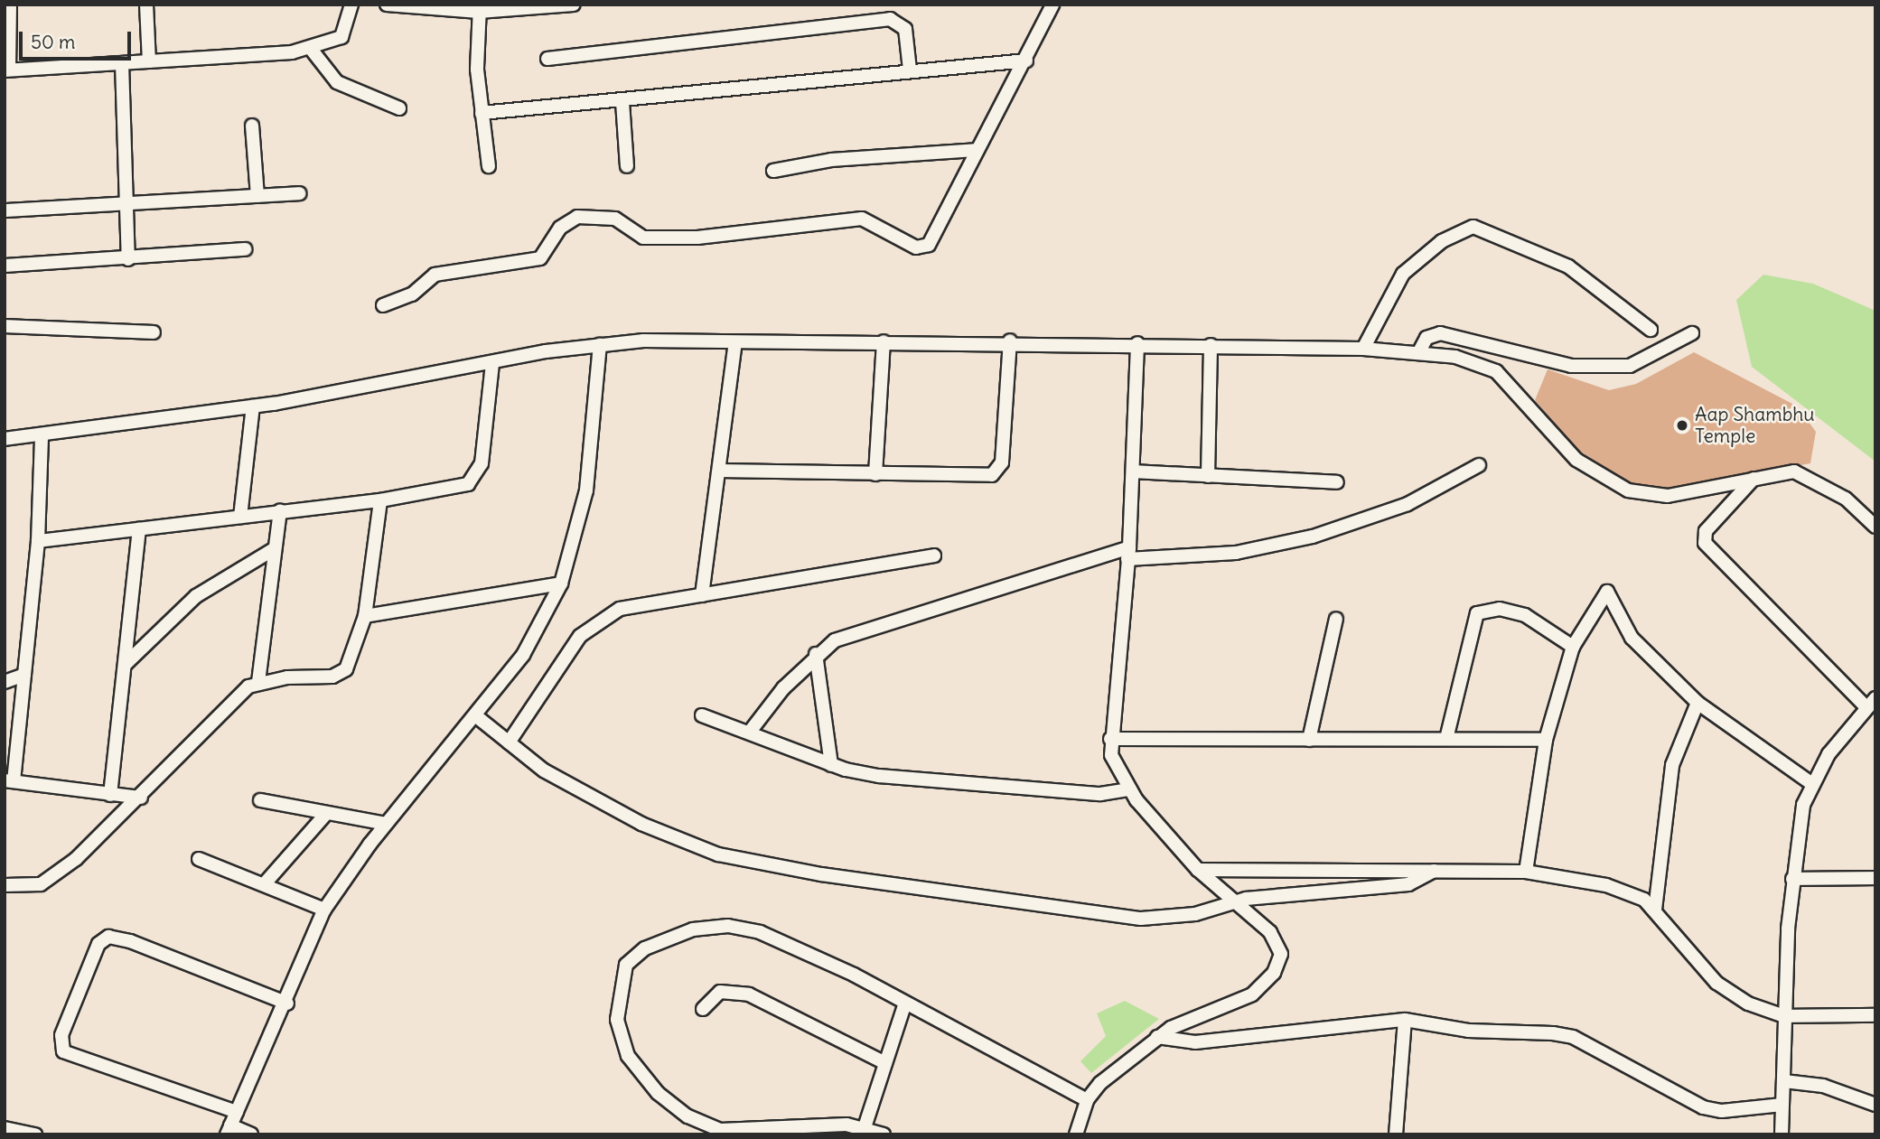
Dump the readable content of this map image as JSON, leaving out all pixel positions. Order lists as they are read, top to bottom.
{
  "places": ["Aap Shambhu Temple"],
  "scale_bar": "50 m"
}
